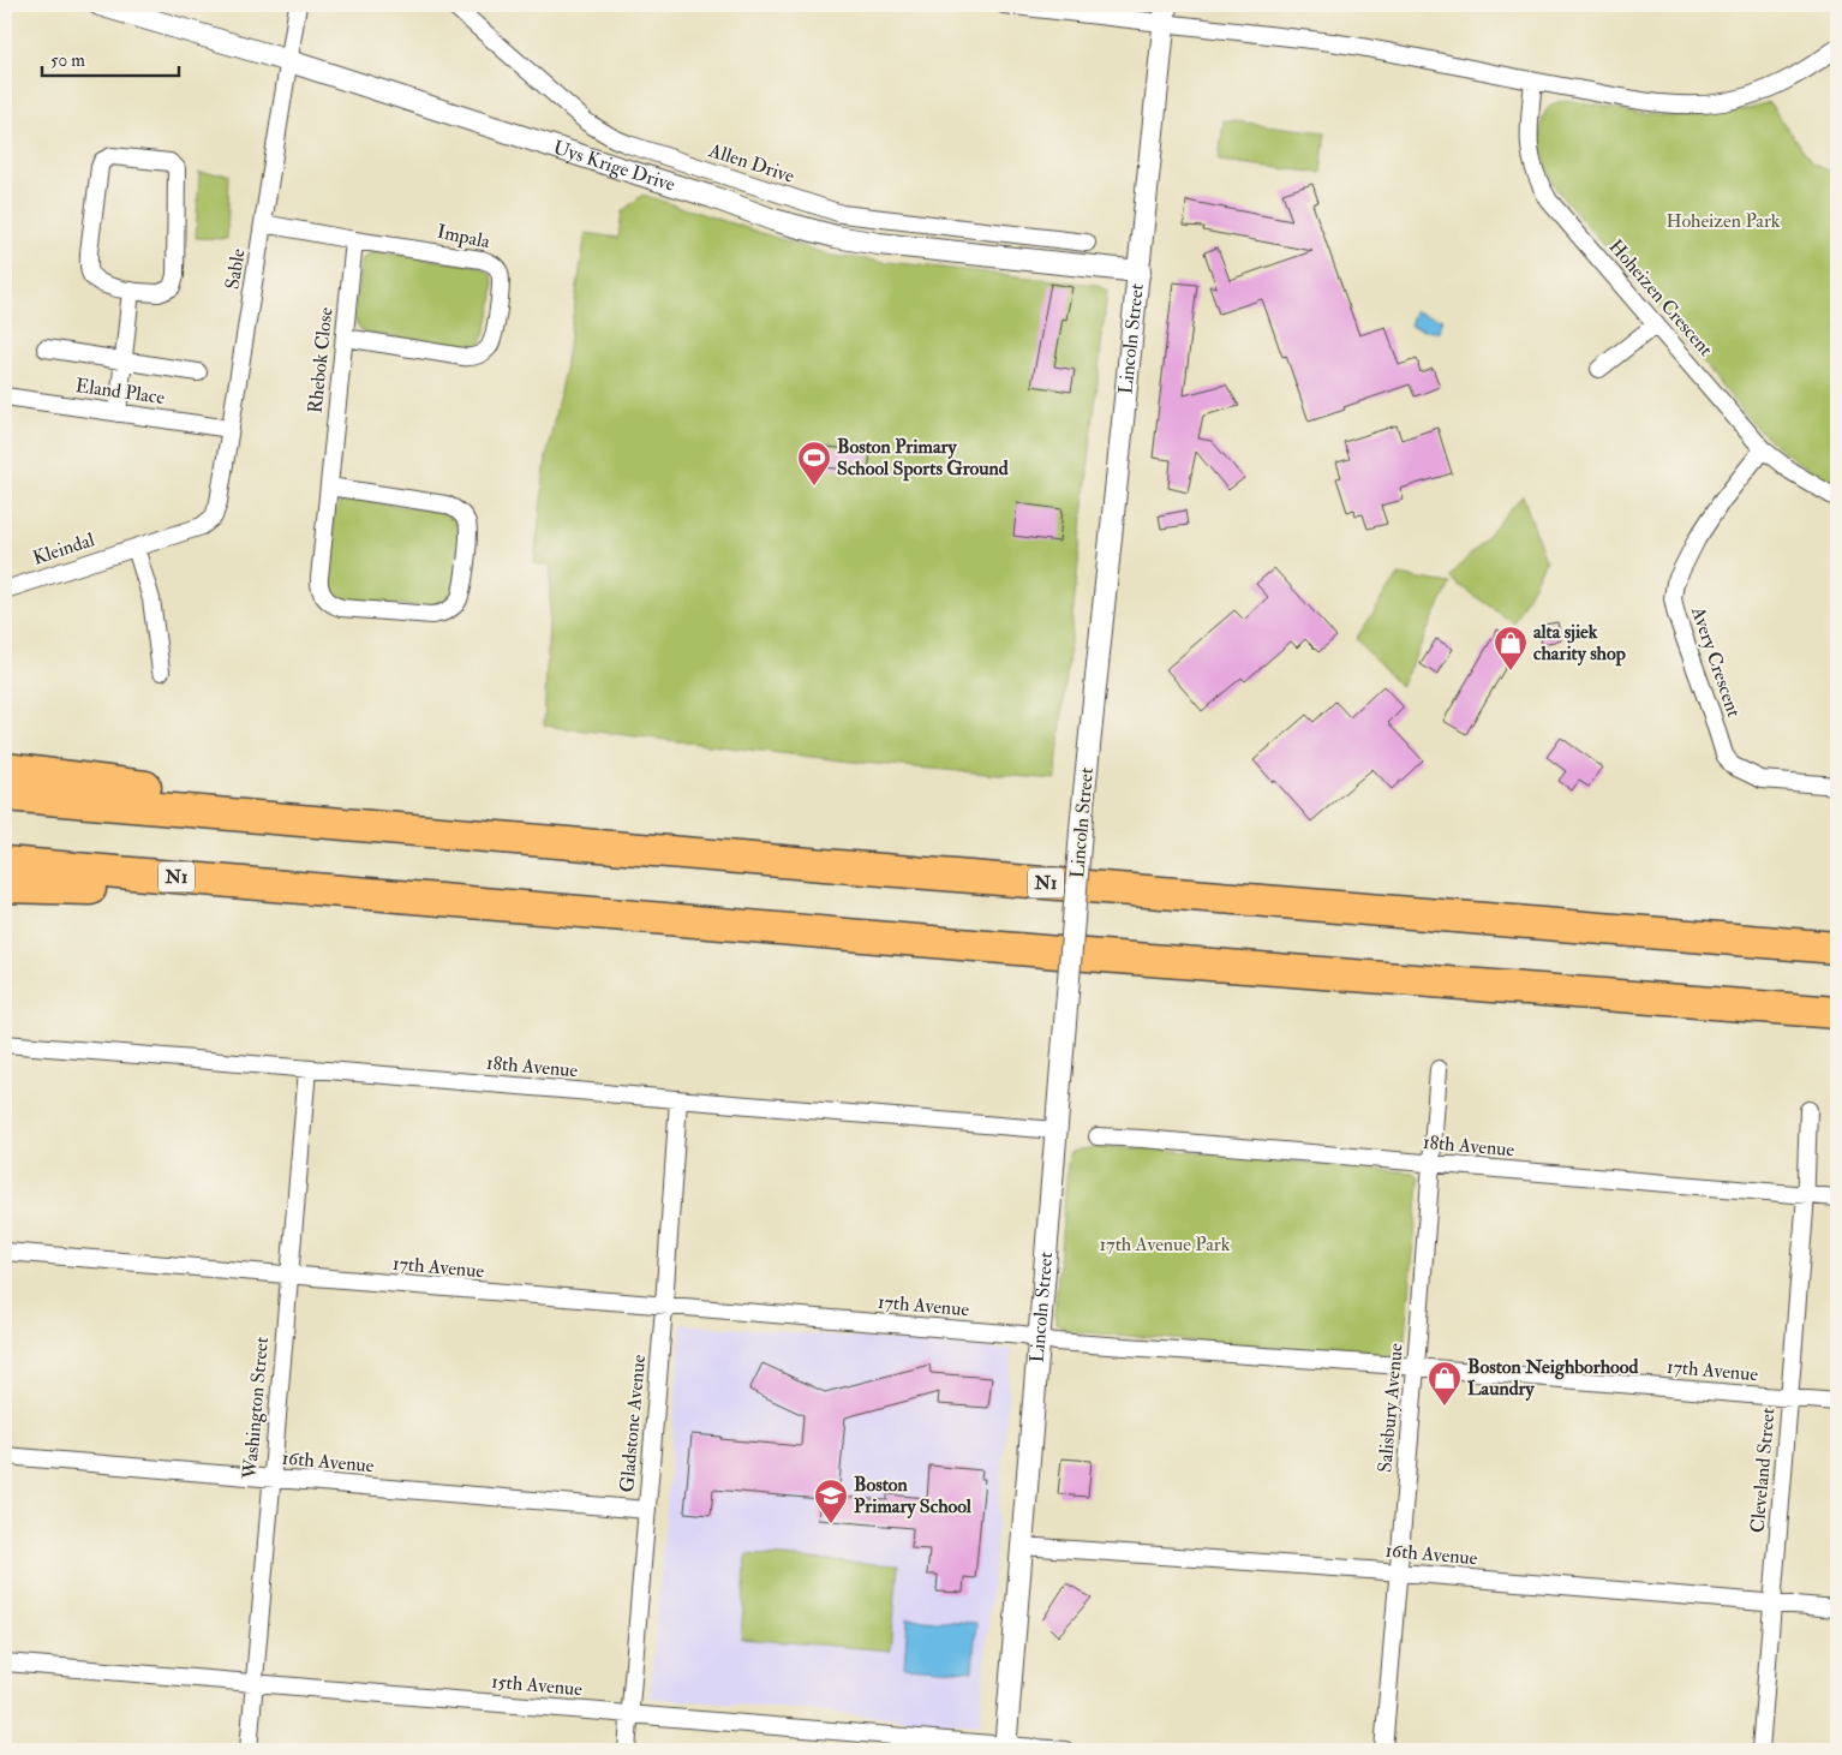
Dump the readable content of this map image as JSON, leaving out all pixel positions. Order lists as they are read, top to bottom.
{
  "streets": {
    "highway": ["N1"],
    "street": [
      "Allen Drive",
      "Uys Krige Drive",
      "Impala",
      "Sable",
      "Hoheizen Crescent",
      "Lincoln Street",
      "Rhebok Close",
      "Eland Place",
      "Kleindal",
      "Avery Crescent",
      "18th Avenue",
      "17th Avenue",
      "Washington Street",
      "Salisbury Avenue",
      "Gladstone Avenue",
      "16th Avenue",
      "Cleveland Street",
      "15th Avenue"
    ]
  },
  "crossings": [
    ["Uys Krige Drive", "Sable"],
    ["Uys Krige Drive", "Lincoln Street"],
    ["Impala", "Sable"],
    ["Impala", "Rhebok Close"],
    ["Sable", "Eland Place"],
    ["Sable", "Kleindal"],
    ["Hoheizen Crescent", "Avery Crescent"],
    ["Lincoln Street", "18th Avenue"],
    ["Lincoln Street", "17th Avenue"],
    ["Lincoln Street", "16th Avenue"],
    ["Lincoln Street", "15th Avenue"],
    ["18th Avenue", "Washington Street"],
    ["18th Avenue", "Salisbury Avenue"],
    ["18th Avenue", "Gladstone Avenue"],
    ["18th Avenue", "Cleveland Street"],
    ["17th Avenue", "Washington Street"],
    ["17th Avenue", "Salisbury Avenue"],
    ["17th Avenue", "Gladstone Avenue"],
    ["17th Avenue", "Cleveland Street"],
    ["Washington Street", "16th Avenue"],
    ["Washington Street", "15th Avenue"],
    ["Salisbury Avenue", "16th Avenue"],
    ["Gladstone Avenue", "16th Avenue"],
    ["Gladstone Avenue", "15th Avenue"],
    ["16th Avenue", "Cleveland Street"]
  ],
  "parks": ["Hoheizen Park", "17th Avenue Park"],
  "places": {
    "sports": ["Boston Primary School Sports Ground"],
    "shop": ["alta sjiek charity shop", "Boston Neighborhood Laundry"],
    "school or university": ["Boston Primary School"]
  },
  "scale_bar": "50 m"
}
